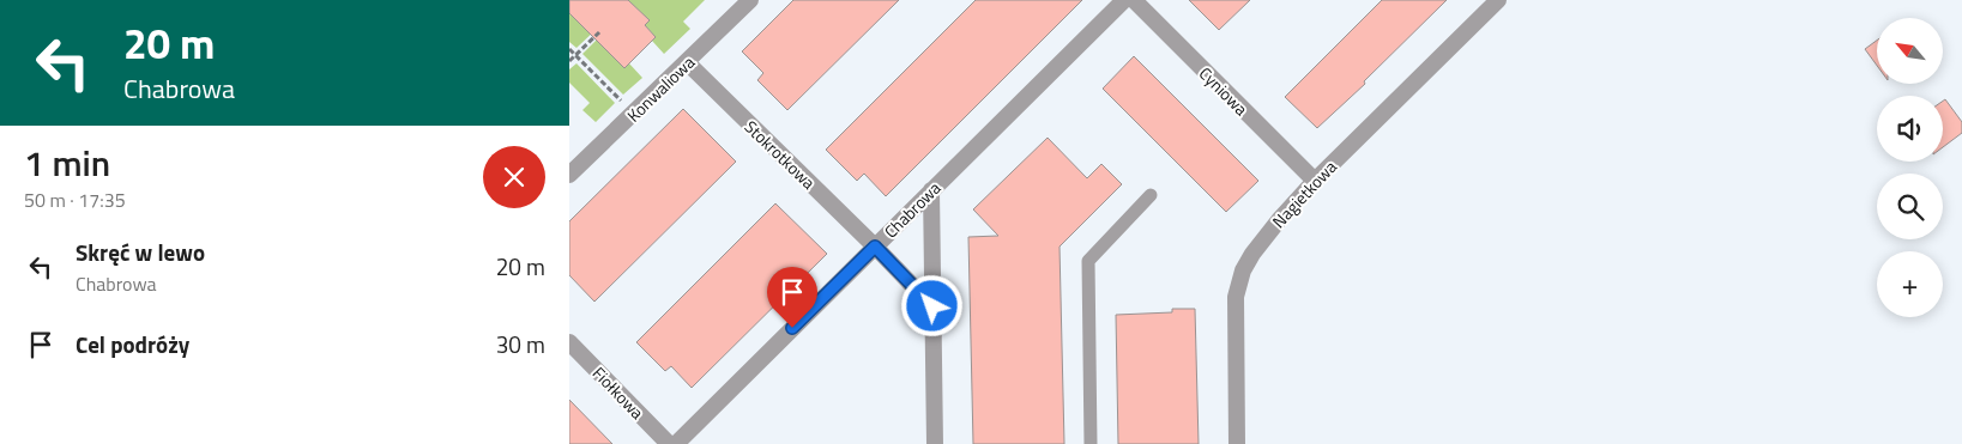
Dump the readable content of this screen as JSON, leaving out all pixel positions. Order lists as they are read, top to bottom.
{
  "streets": {
    "street": [
      "Konwaliowa",
      "Cyniowa",
      "Stokrotkowa",
      "Nagietkowa",
      "Chabrowa",
      "Fiołkowa"
    ]
  },
  "crossings": [
    ["Konwaliowa", "Stokrotkowa"],
    ["Cyniowa", "Nagietkowa"],
    ["Stokrotkowa", "Chabrowa"]
  ],
  "north": "top left",
  "page": {
    "turn": ["20 m", "Chabrowa"],
    "map_buttons": "+",
    "heading": ["1 min", "50 m · 17:35"],
    "list": [
      {
        "name": "Skręć w lewo",
        "note": "Chabrowa",
        "value": "20 m"
      },
      {
        "name": "Cel podróży",
        "value": "30 m"
      }
    ]
  }
}
